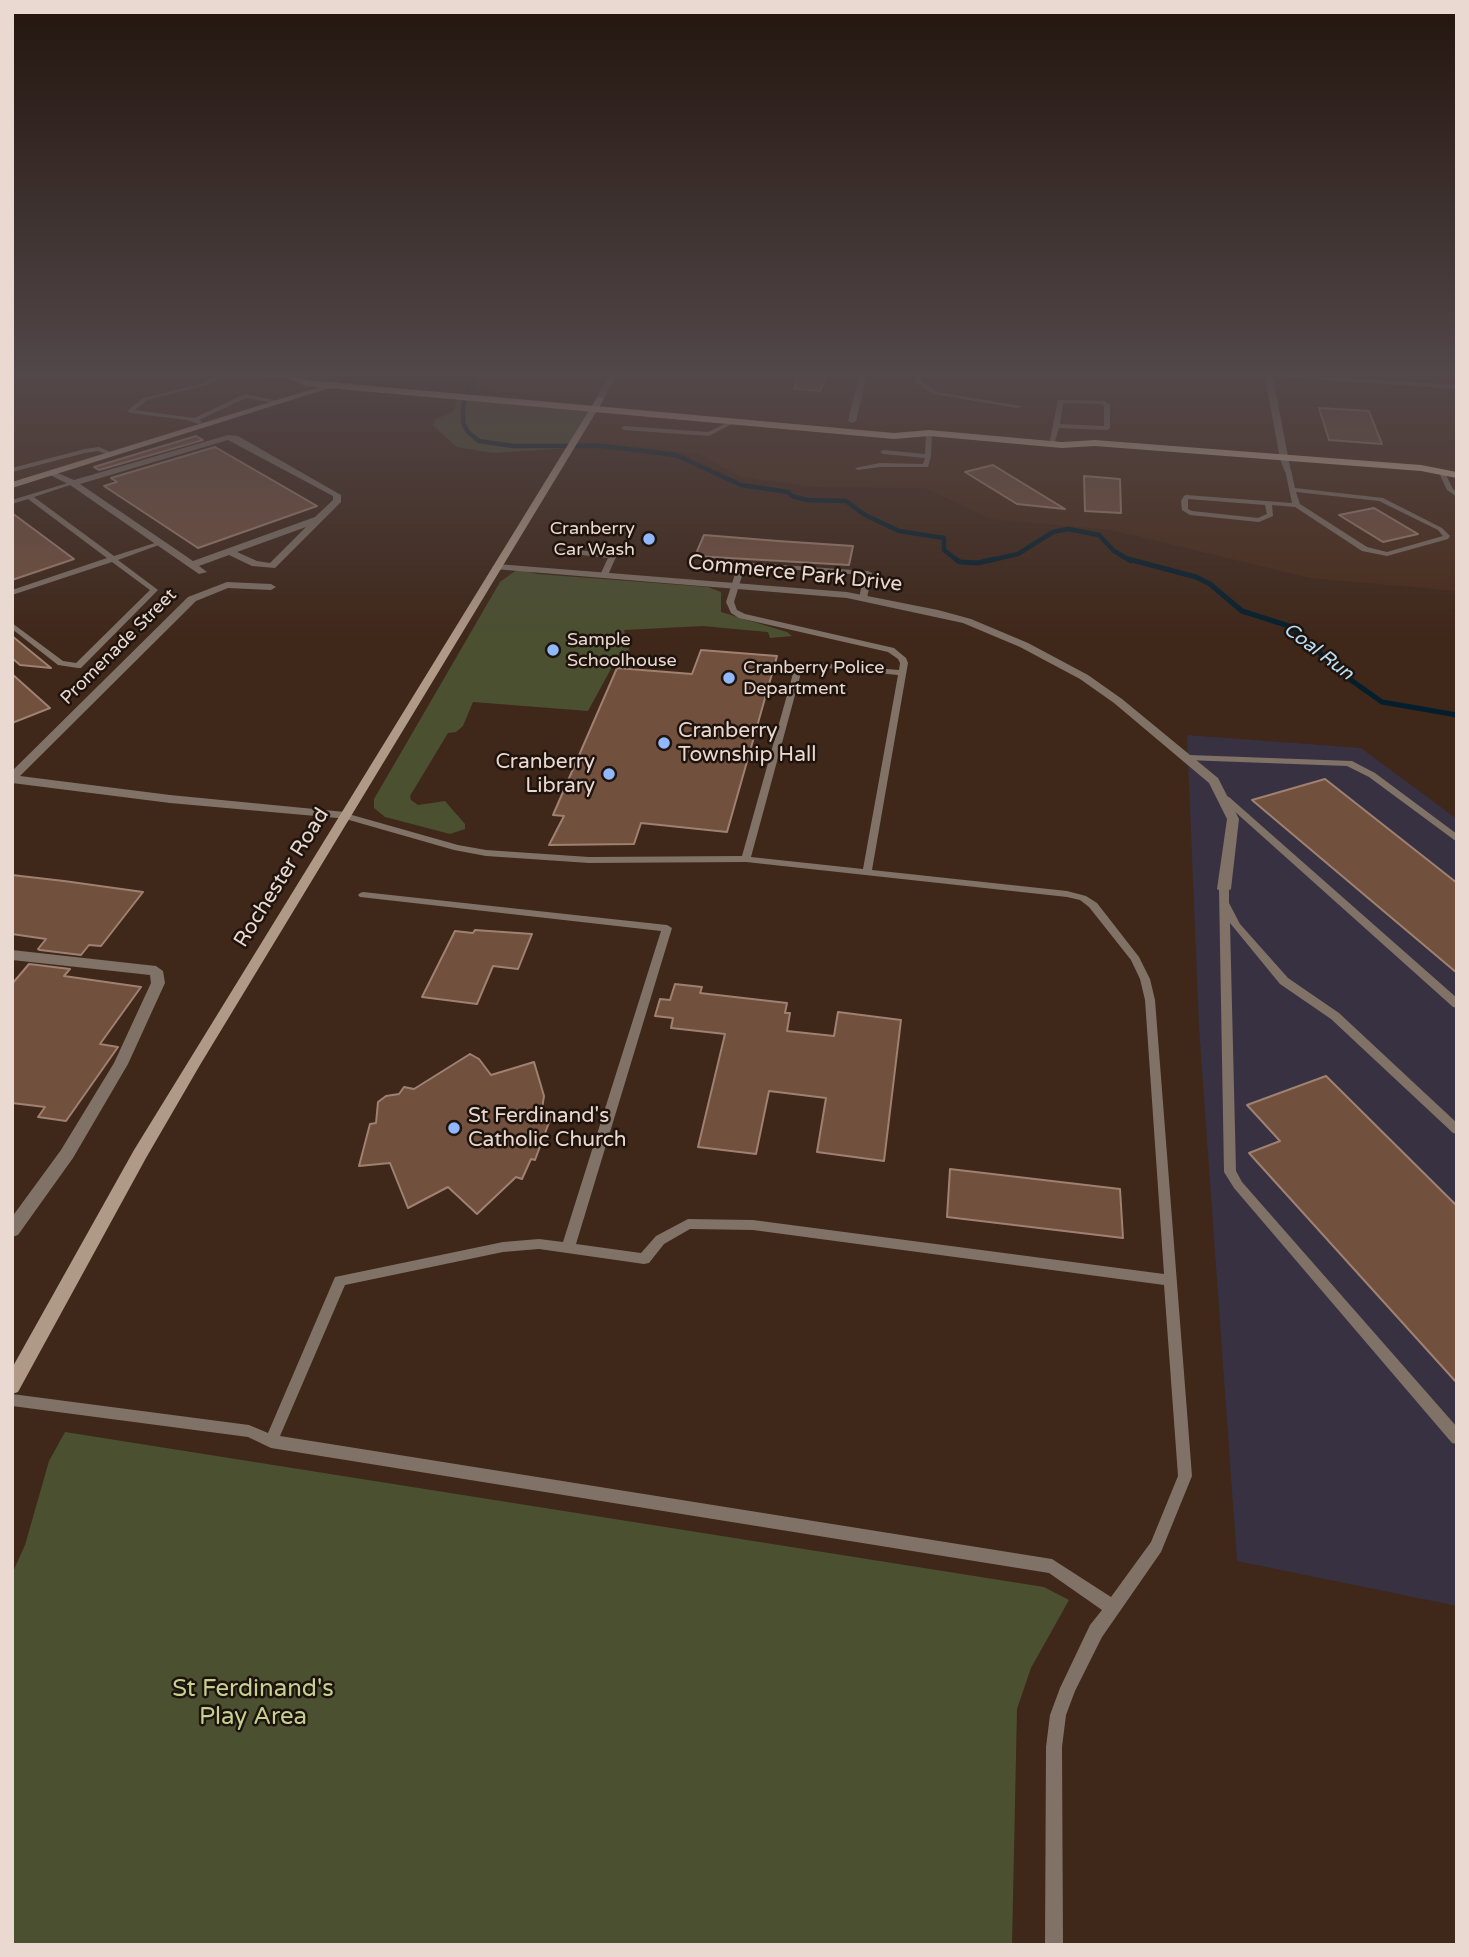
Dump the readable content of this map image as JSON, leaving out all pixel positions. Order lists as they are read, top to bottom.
{
  "streets": {
    "street": ["Commerce Park Drive", "Promenade Street", "Rochester Road"]
  },
  "crossings": [
    ["Commerce Park Drive", "Rochester Road"]
  ],
  "water": ["Coal Run"],
  "parks": ["St Ferdinand's Play Area"],
  "places": [
    "Cranberry Car Wash",
    "Sample Schoolhouse",
    "Cranberry Police Department",
    "Cranberry Township Hall",
    "Cranberry Library",
    "St Ferdinand's Catholic Church"
  ]
}
